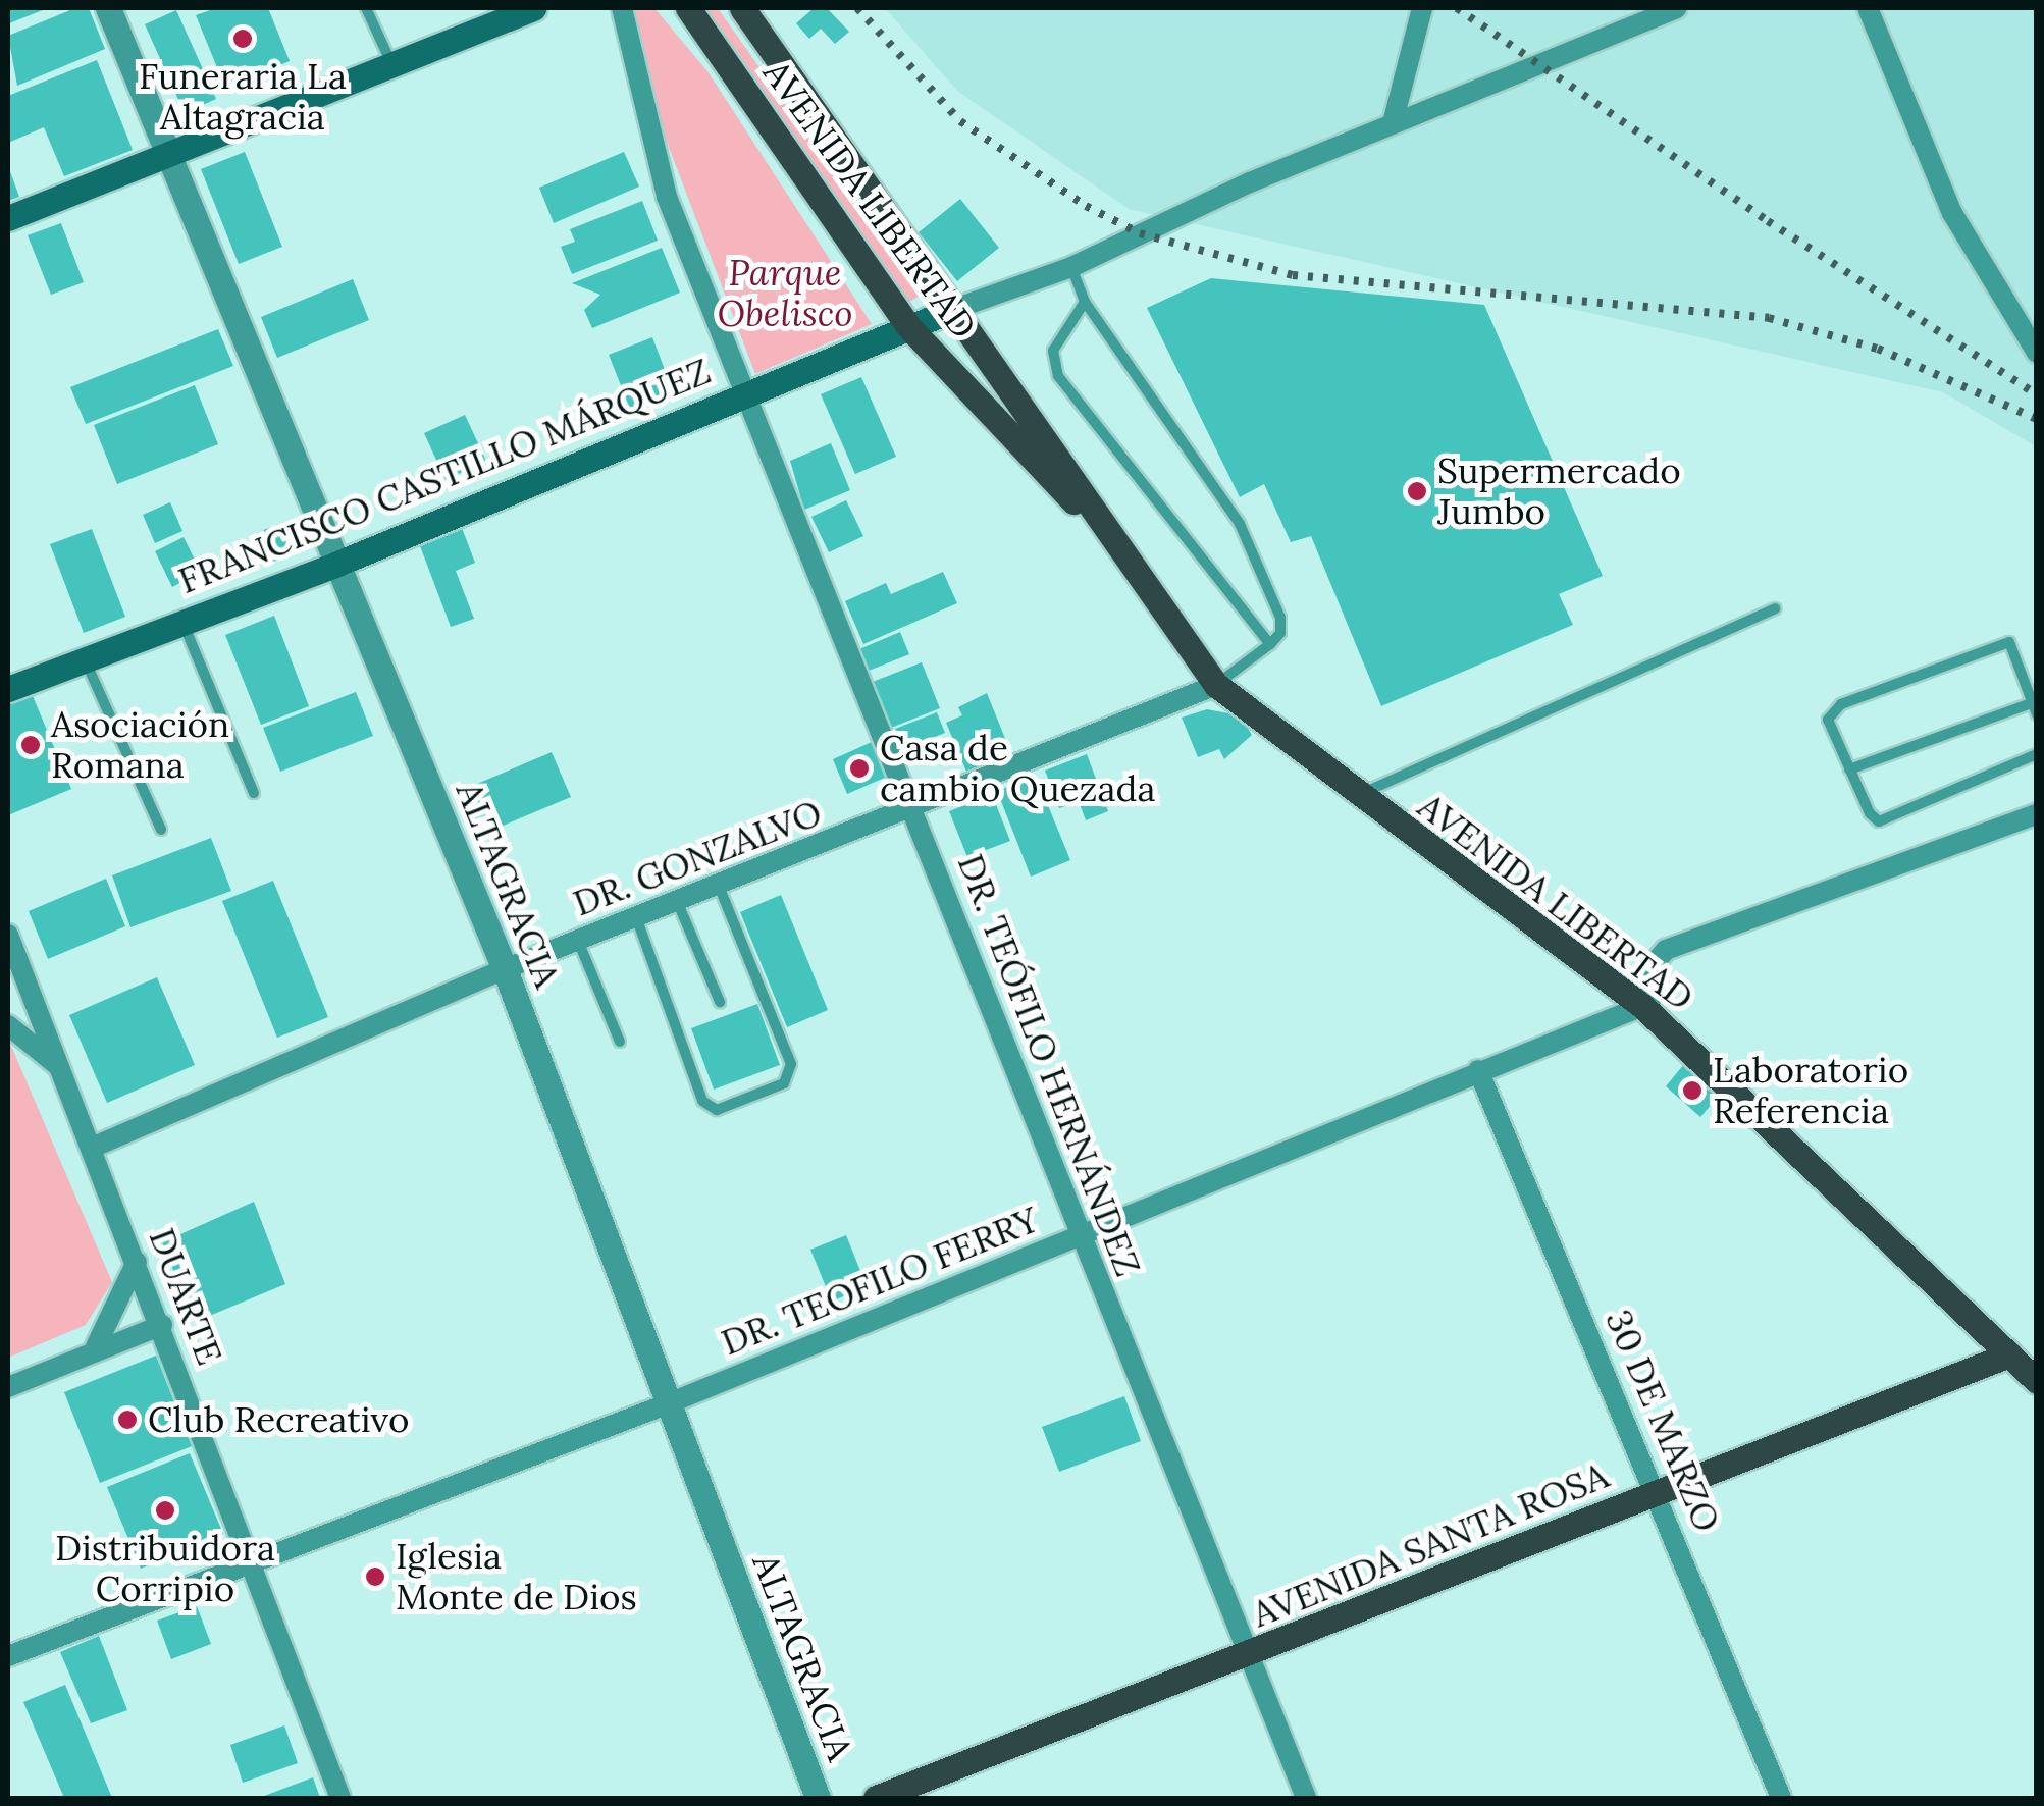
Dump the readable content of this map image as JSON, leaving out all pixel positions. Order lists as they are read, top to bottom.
{
  "streets": {
    "main road": ["AVENIDA LIBERTAD", "FRANCISCO CASTILLO MÁRQUEZ", "AVENIDA SANTA ROSA"],
    "street": [
      "DR. GONZALVO",
      "ALTAGRACIA",
      "DR. TEÓFILO HERNÁNDEZ",
      "DR. TEOFILO FERRY",
      "DUARTE",
      "30 DE MARZO"
    ]
  },
  "crossings": [
    ["AVENIDA LIBERTAD", "FRANCISCO CASTILLO MÁRQUEZ"],
    ["AVENIDA LIBERTAD", "DR. GONZALVO"],
    ["AVENIDA LIBERTAD", "DR. TEOFILO FERRY"],
    ["AVENIDA LIBERTAD", "AVENIDA SANTA ROSA"],
    ["FRANCISCO CASTILLO MÁRQUEZ", "ALTAGRACIA"],
    ["FRANCISCO CASTILLO MÁRQUEZ", "DR. TEÓFILO HERNÁNDEZ"],
    ["DR. GONZALVO", "ALTAGRACIA"],
    ["DR. GONZALVO", "DR. TEÓFILO HERNÁNDEZ"],
    ["DR. GONZALVO", "DUARTE"],
    ["ALTAGRACIA", "DR. TEOFILO FERRY"],
    ["DR. TEÓFILO HERNÁNDEZ", "DR. TEOFILO FERRY"],
    ["DR. TEÓFILO HERNÁNDEZ", "AVENIDA SANTA ROSA"],
    ["DR. TEOFILO FERRY", "DUARTE"],
    ["DR. TEOFILO FERRY", "30 DE MARZO"],
    ["30 DE MARZO", "AVENIDA SANTA ROSA"]
  ],
  "parks": ["Parque Obelisco"],
  "places": [
    "Funeraria La Altagracia",
    "Supermercado Jumbo",
    "Asociación Romana",
    "Casa de cambio Quezada",
    "Laboratorio Referencia",
    "Club Recreativo",
    "Distribuidora Corripio",
    "Iglesia Monte de Dios"
  ]
}
